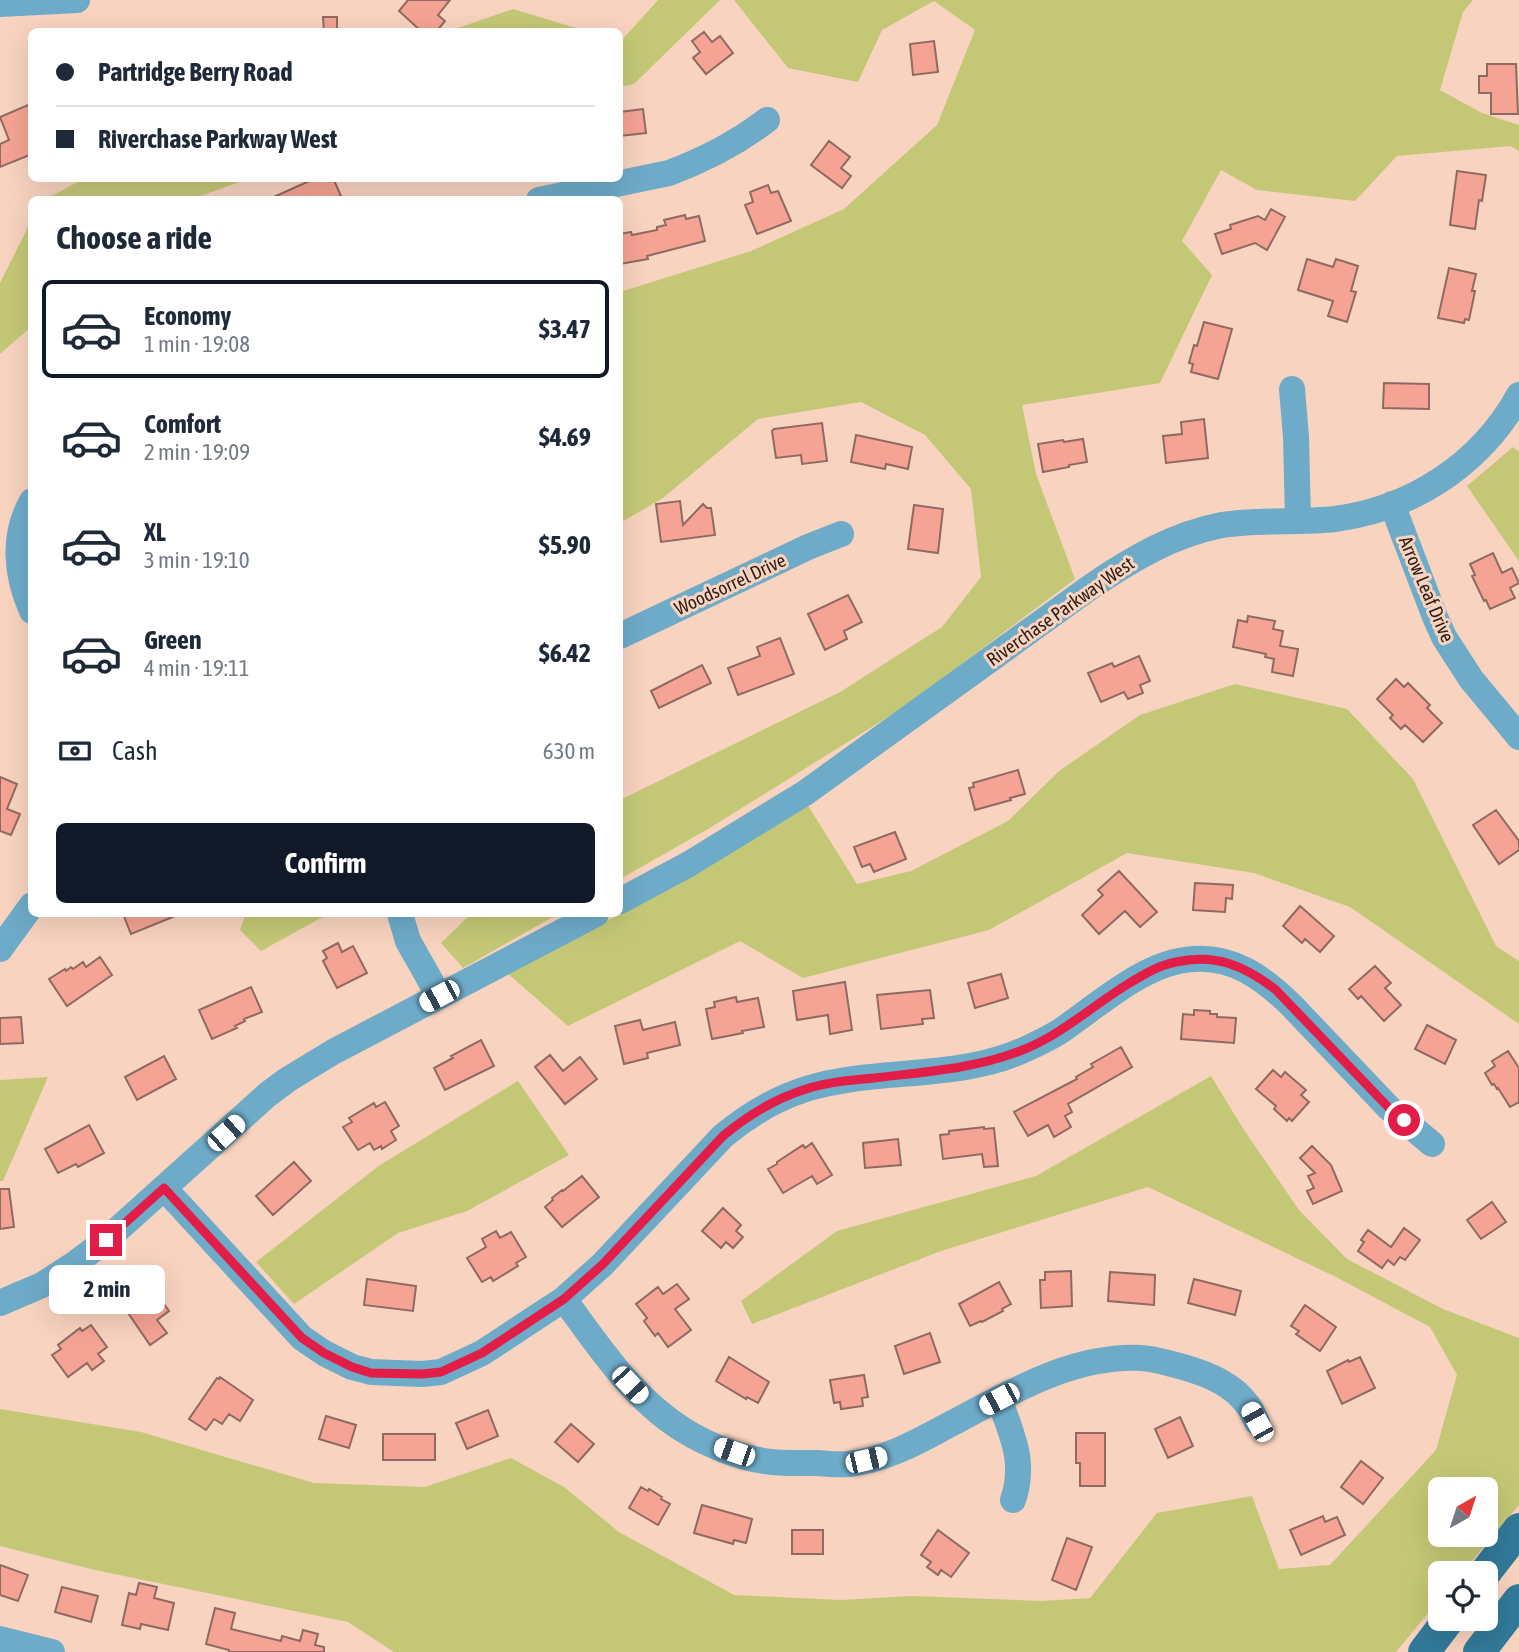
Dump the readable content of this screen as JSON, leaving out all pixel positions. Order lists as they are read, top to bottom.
{
  "streets": {
    "street": ["Woodsorrel Drive", "Arrow Leaf Drive", "Riverchase Parkway West"]
  },
  "crossings": [
    ["Arrow Leaf Drive", "Riverchase Parkway West"]
  ],
  "north": "top right",
  "page": {
    "banner": ["Partridge Berry Road", "Riverchase Parkway West"],
    "heading": "Choose a ride",
    "list": [
      {
        "name": "Economy",
        "note": "1 min · 19:08",
        "value": "$3.47"
      },
      {
        "name": "Comfort",
        "note": "2 min · 19:09",
        "value": "$4.69"
      },
      {
        "name": "XL",
        "note": "3 min · 19:10",
        "value": "$5.90"
      },
      {
        "name": "Green",
        "note": "4 min · 19:11",
        "value": "$6.42"
      }
    ],
    "pay": ["Cash", "630 m"],
    "buttons": "Confirm",
    "bubble": "2 min"
  }
}
